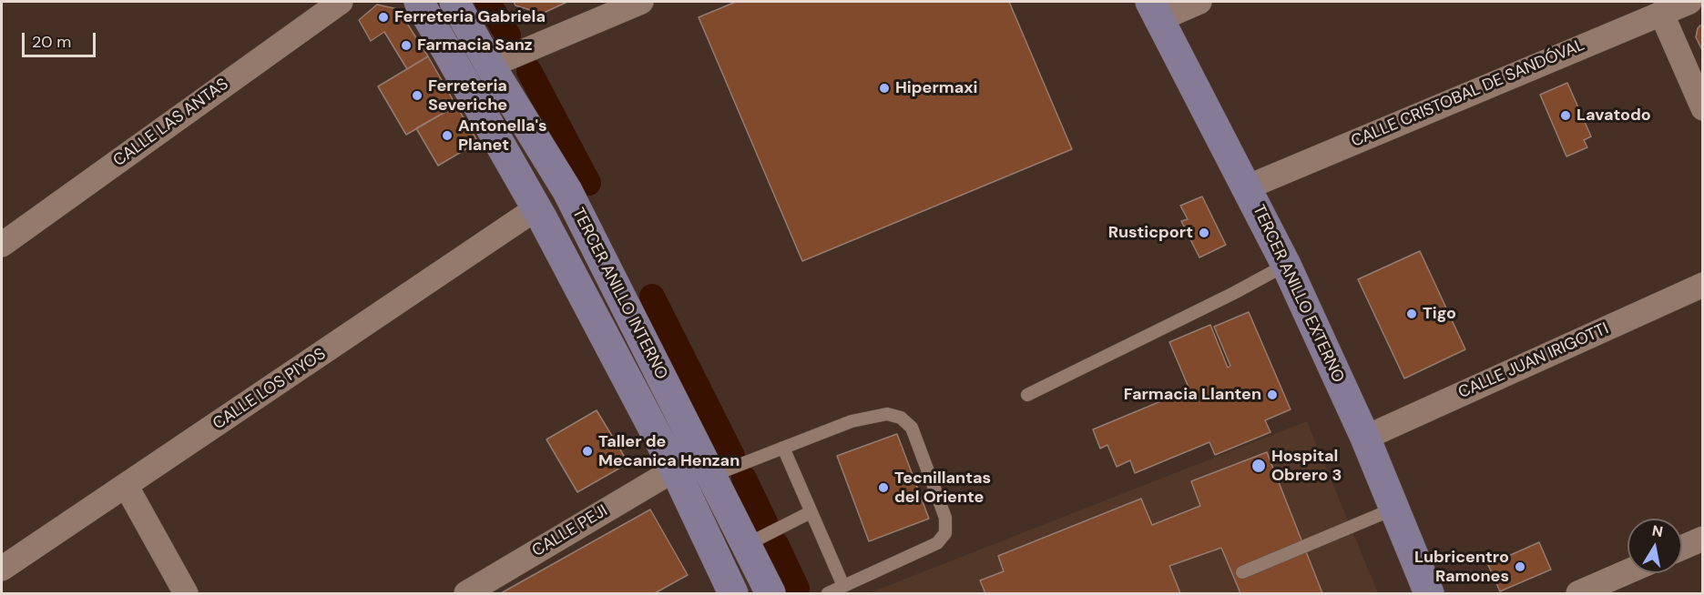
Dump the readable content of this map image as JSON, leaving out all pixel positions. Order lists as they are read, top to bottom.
{
  "streets": {
    "main road": ["TERCER ANILLO INTERNO", "TERCER ANILLO EXTERNO"],
    "street": [
      "CALLE CRISTOBAL DE SANDÓVAL",
      "CALLE LAS ANTAS",
      "CALLE JUAN IRIGOTTI",
      "CALLE LOS PIYOS",
      "CALLE PEJI"
    ]
  },
  "crossings": [
    ["CALLE CRISTOBAL DE SANDÓVAL", "TERCER ANILLO EXTERNO"],
    ["TERCER ANILLO INTERNO", "CALLE LOS PIYOS"],
    ["TERCER ANILLO INTERNO", "CALLE PEJI"],
    ["TERCER ANILLO EXTERNO", "CALLE JUAN IRIGOTTI"]
  ],
  "places": [
    "Ferreteria Gabriela",
    "Farmacia Sanz",
    "Hipermaxi",
    "Ferreteria Severiche",
    "Lavatodo",
    "Antonella's Planet",
    "Rusticport",
    "Tigo",
    "Farmacia Llanten",
    "Taller de Mecanica Henzan",
    "Hospital Obrero 3",
    "Tecnillantas del Oriente",
    "Lubricentro Ramones"
  ],
  "scale_bar": "20 m",
  "north": "top"
}
